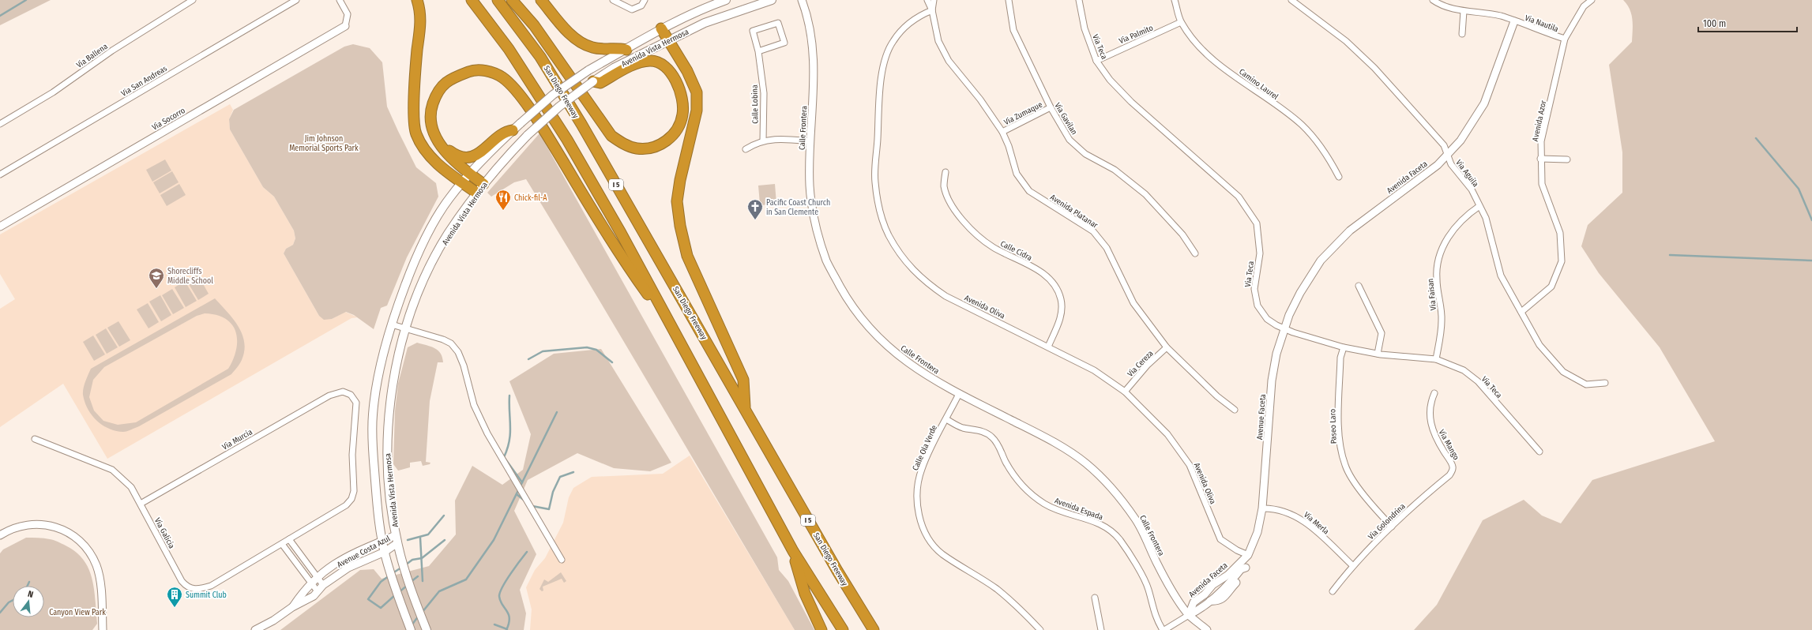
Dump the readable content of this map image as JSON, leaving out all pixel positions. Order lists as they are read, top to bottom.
{
  "streets": {
    "highway": ["San Diego Freeway", "I 5"],
    "main road": ["Avenida Vista Hermosa"],
    "street": [
      "Via Nautila",
      "Via Palmito",
      "Via Teca",
      "Via Ballena",
      "Via San Andreas",
      "Camino Laurel",
      "Calle Lobina",
      "Via Zumaque",
      "Via Socorro",
      "Via Gavilan",
      "Avenida Azor",
      "Calle Frontera",
      "Via Aguila",
      "Avenida Faceta",
      "Avenida Platanar",
      "Calle Cidra",
      "Via Faisan",
      "Avenida Oliva",
      "Via Cereza",
      "Avenue Faceta",
      "Paseo Laro",
      "Via Murcia",
      "Via Mango",
      "Calle Ola Verde",
      "Avenida Espada",
      "Via Golondrina",
      "Via Merla",
      "Via Galicia",
      "Avenue Costa Azul"
    ]
  },
  "crossings": [
    ["Via Nautila", "Avenida Azor"],
    ["Via Nautila", "Avenida Faceta"],
    ["Via Palmito", "Via Teca"],
    ["Via Palmito", "Camino Laurel"],
    ["Via Teca", "Avenida Faceta"],
    ["Via Teca", "Via Faisan"],
    ["Via Teca", "Avenue Faceta"],
    ["Via Teca", "Paseo Laro"],
    ["Avenida Vista Hermosa", "Avenue Costa Azul"],
    ["Via Zumaque", "Via Gavilan"],
    ["Via Zumaque", "Avenida Platanar"],
    ["Avenida Azor", "Via Aguila"],
    ["Calle Frontera", "Avenida Faceta"],
    ["Calle Frontera", "Calle Ola Verde"],
    ["Via Aguila", "Avenida Faceta"],
    ["Via Aguila", "Via Faisan"],
    ["Avenida Faceta", "Avenida Oliva"],
    ["Avenida Faceta", "Avenue Faceta"],
    ["Avenida Faceta", "Via Merla"],
    ["Avenida Platanar", "Avenida Oliva"],
    ["Avenida Platanar", "Via Cereza"],
    ["Calle Cidra", "Avenida Oliva"],
    ["Avenida Oliva", "Via Cereza"],
    ["Avenue Faceta", "Via Merla"],
    ["Paseo Laro", "Via Golondrina"],
    ["Via Murcia", "Via Galicia"],
    ["Via Mango", "Via Golondrina"],
    ["Calle Ola Verde", "Avenida Espada"],
    ["Via Golondrina", "Via Merla"]
  ],
  "parks": ["Jim Johnson Memorial Sports Park", "Canyon View Park"],
  "places": {
    "restaurant": ["Chick-fil-A"],
    "church": ["Pacific Coast Church in San Clemente"],
    "school or university": ["Shorecliffs Middle School"],
    "building": ["Summit Club"]
  },
  "scale_bar": "100 m",
  "north": "top"
}
